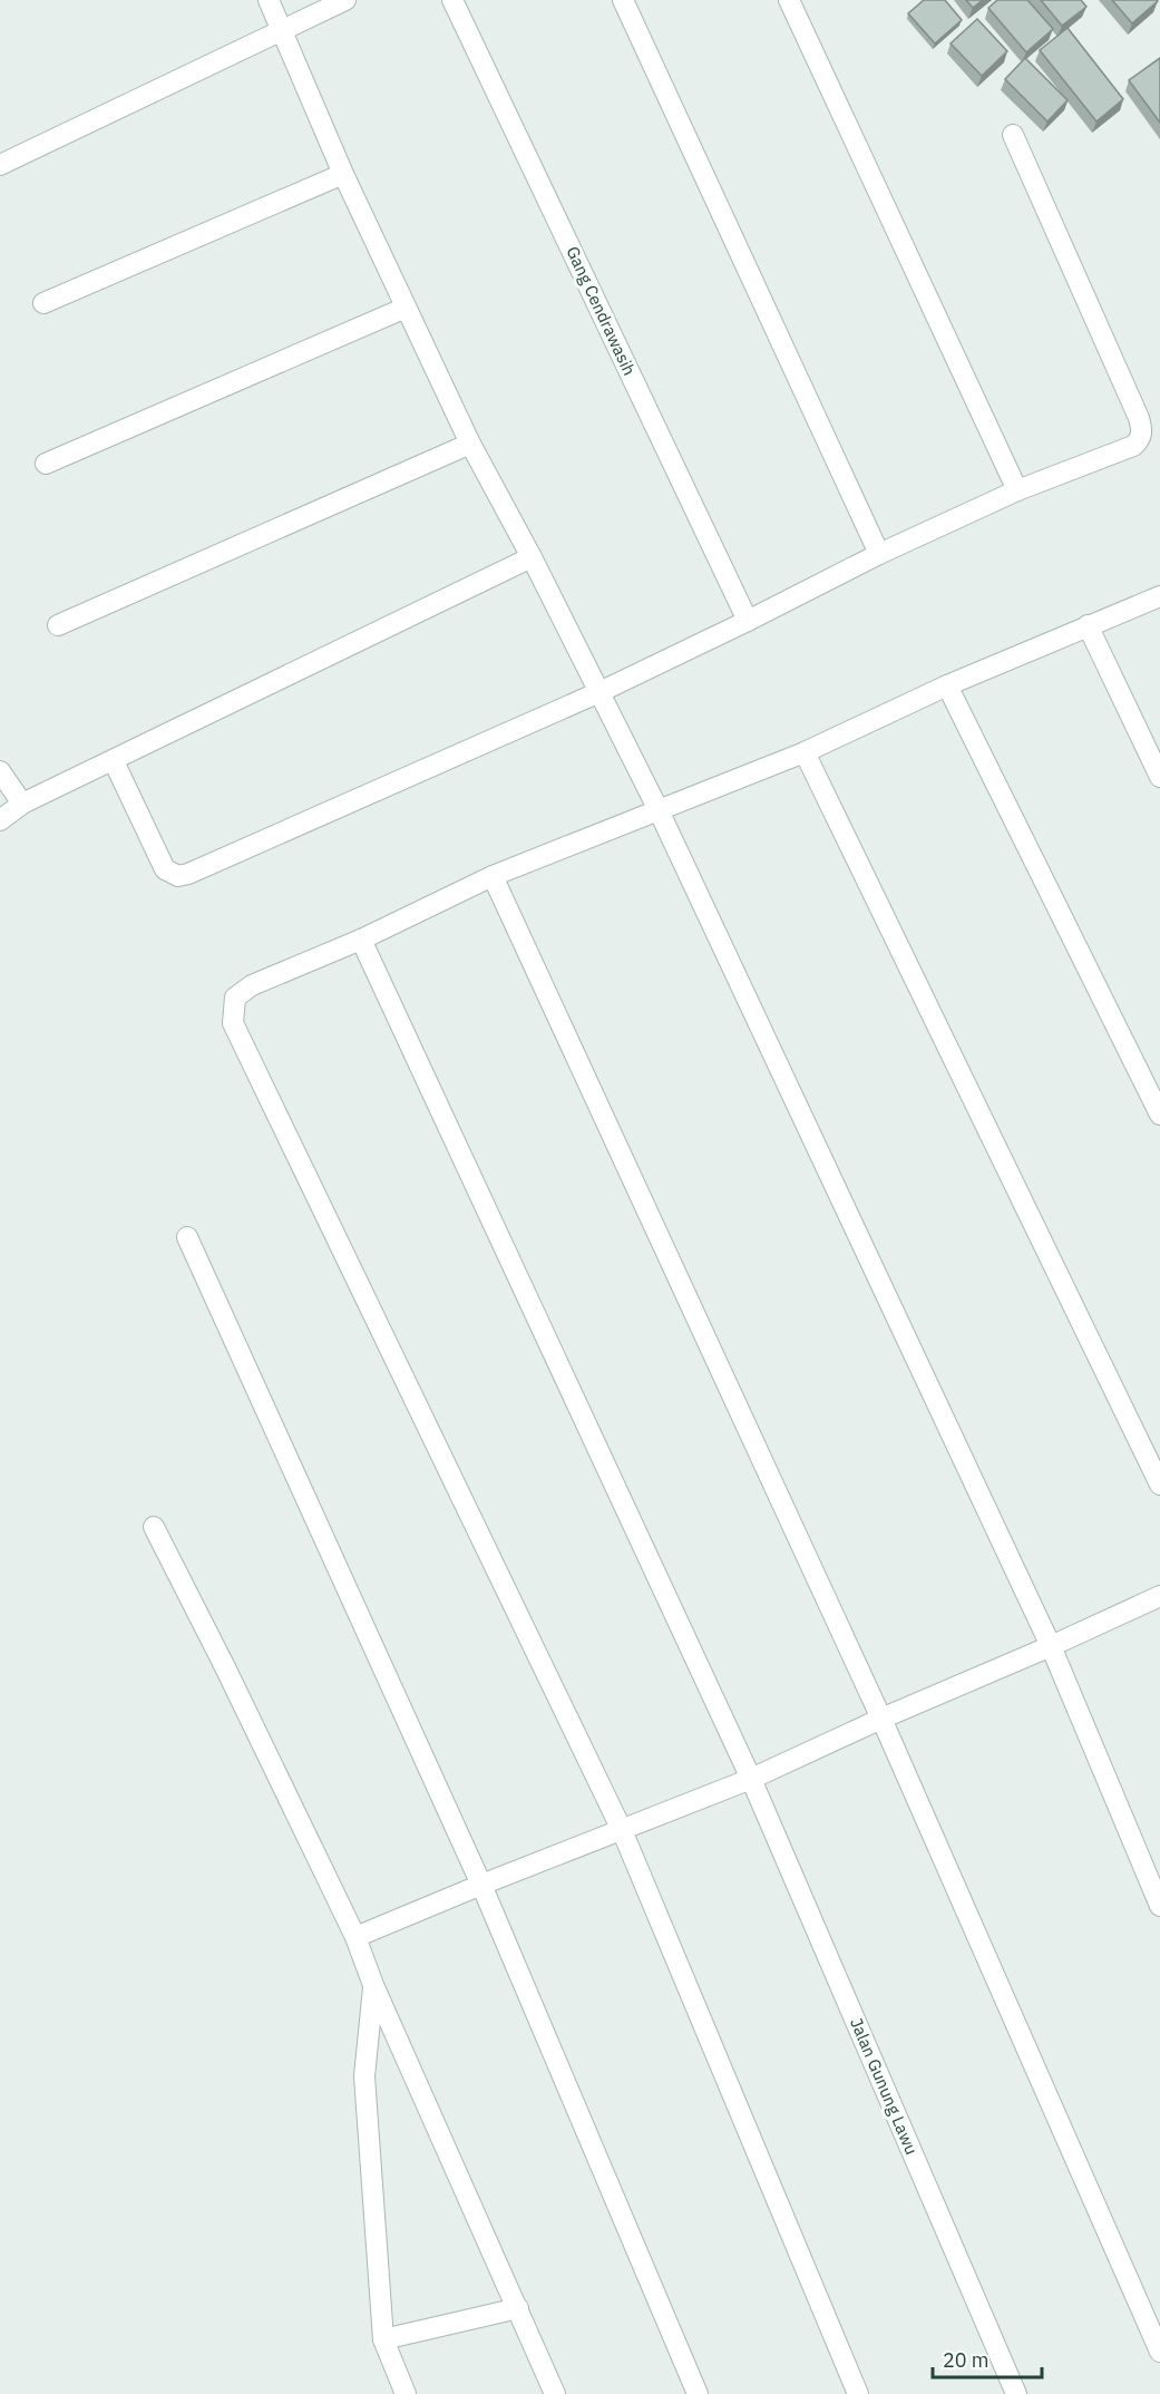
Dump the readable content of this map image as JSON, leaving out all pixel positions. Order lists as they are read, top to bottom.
{
  "streets": {
    "street": ["Gang Cendrawasih", "Jalan Gunung Lawu"]
  },
  "scale_bar": "20 m"
}
